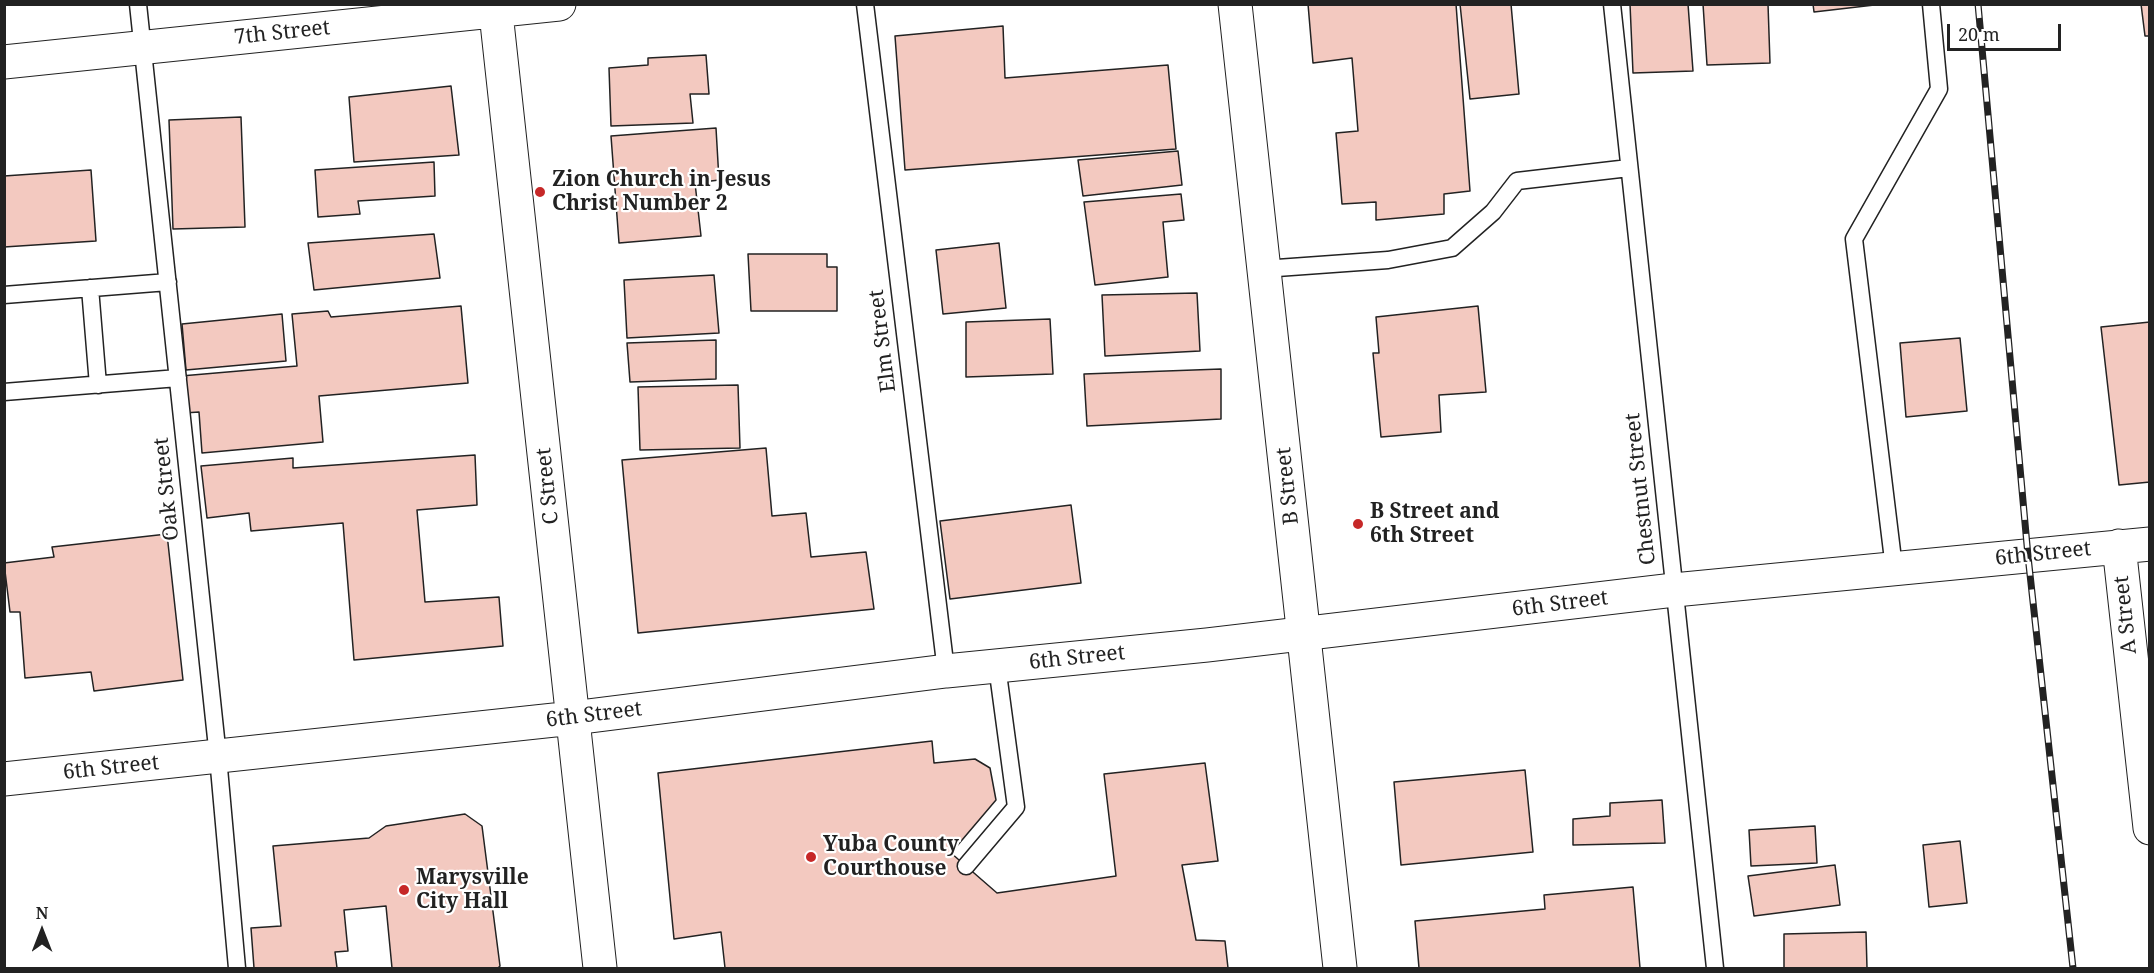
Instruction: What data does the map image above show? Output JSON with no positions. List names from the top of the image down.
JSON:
{
  "streets": {
    "street": [
      "7th Street",
      "C Street",
      "B Street",
      "6th Street",
      "A Street"
    ],
    "lane": ["Elm Street", "Oak Street", "Chestnut Street"]
  },
  "crossings": [
    ["7th Street", "C Street"],
    ["7th Street", "Oak Street"],
    ["Elm Street", "6th Street"],
    ["C Street", "6th Street"],
    ["B Street", "6th Street"],
    ["Oak Street", "6th Street"],
    ["Chestnut Street", "6th Street"],
    ["6th Street", "A Street"]
  ],
  "places": [
    "Zion Church in Jesus Christ Number 2",
    "B Street and 6th Street",
    "Yuba County Courthouse",
    "Marysville City Hall"
  ],
  "scale_bar": "20 m",
  "north": "top"
}
